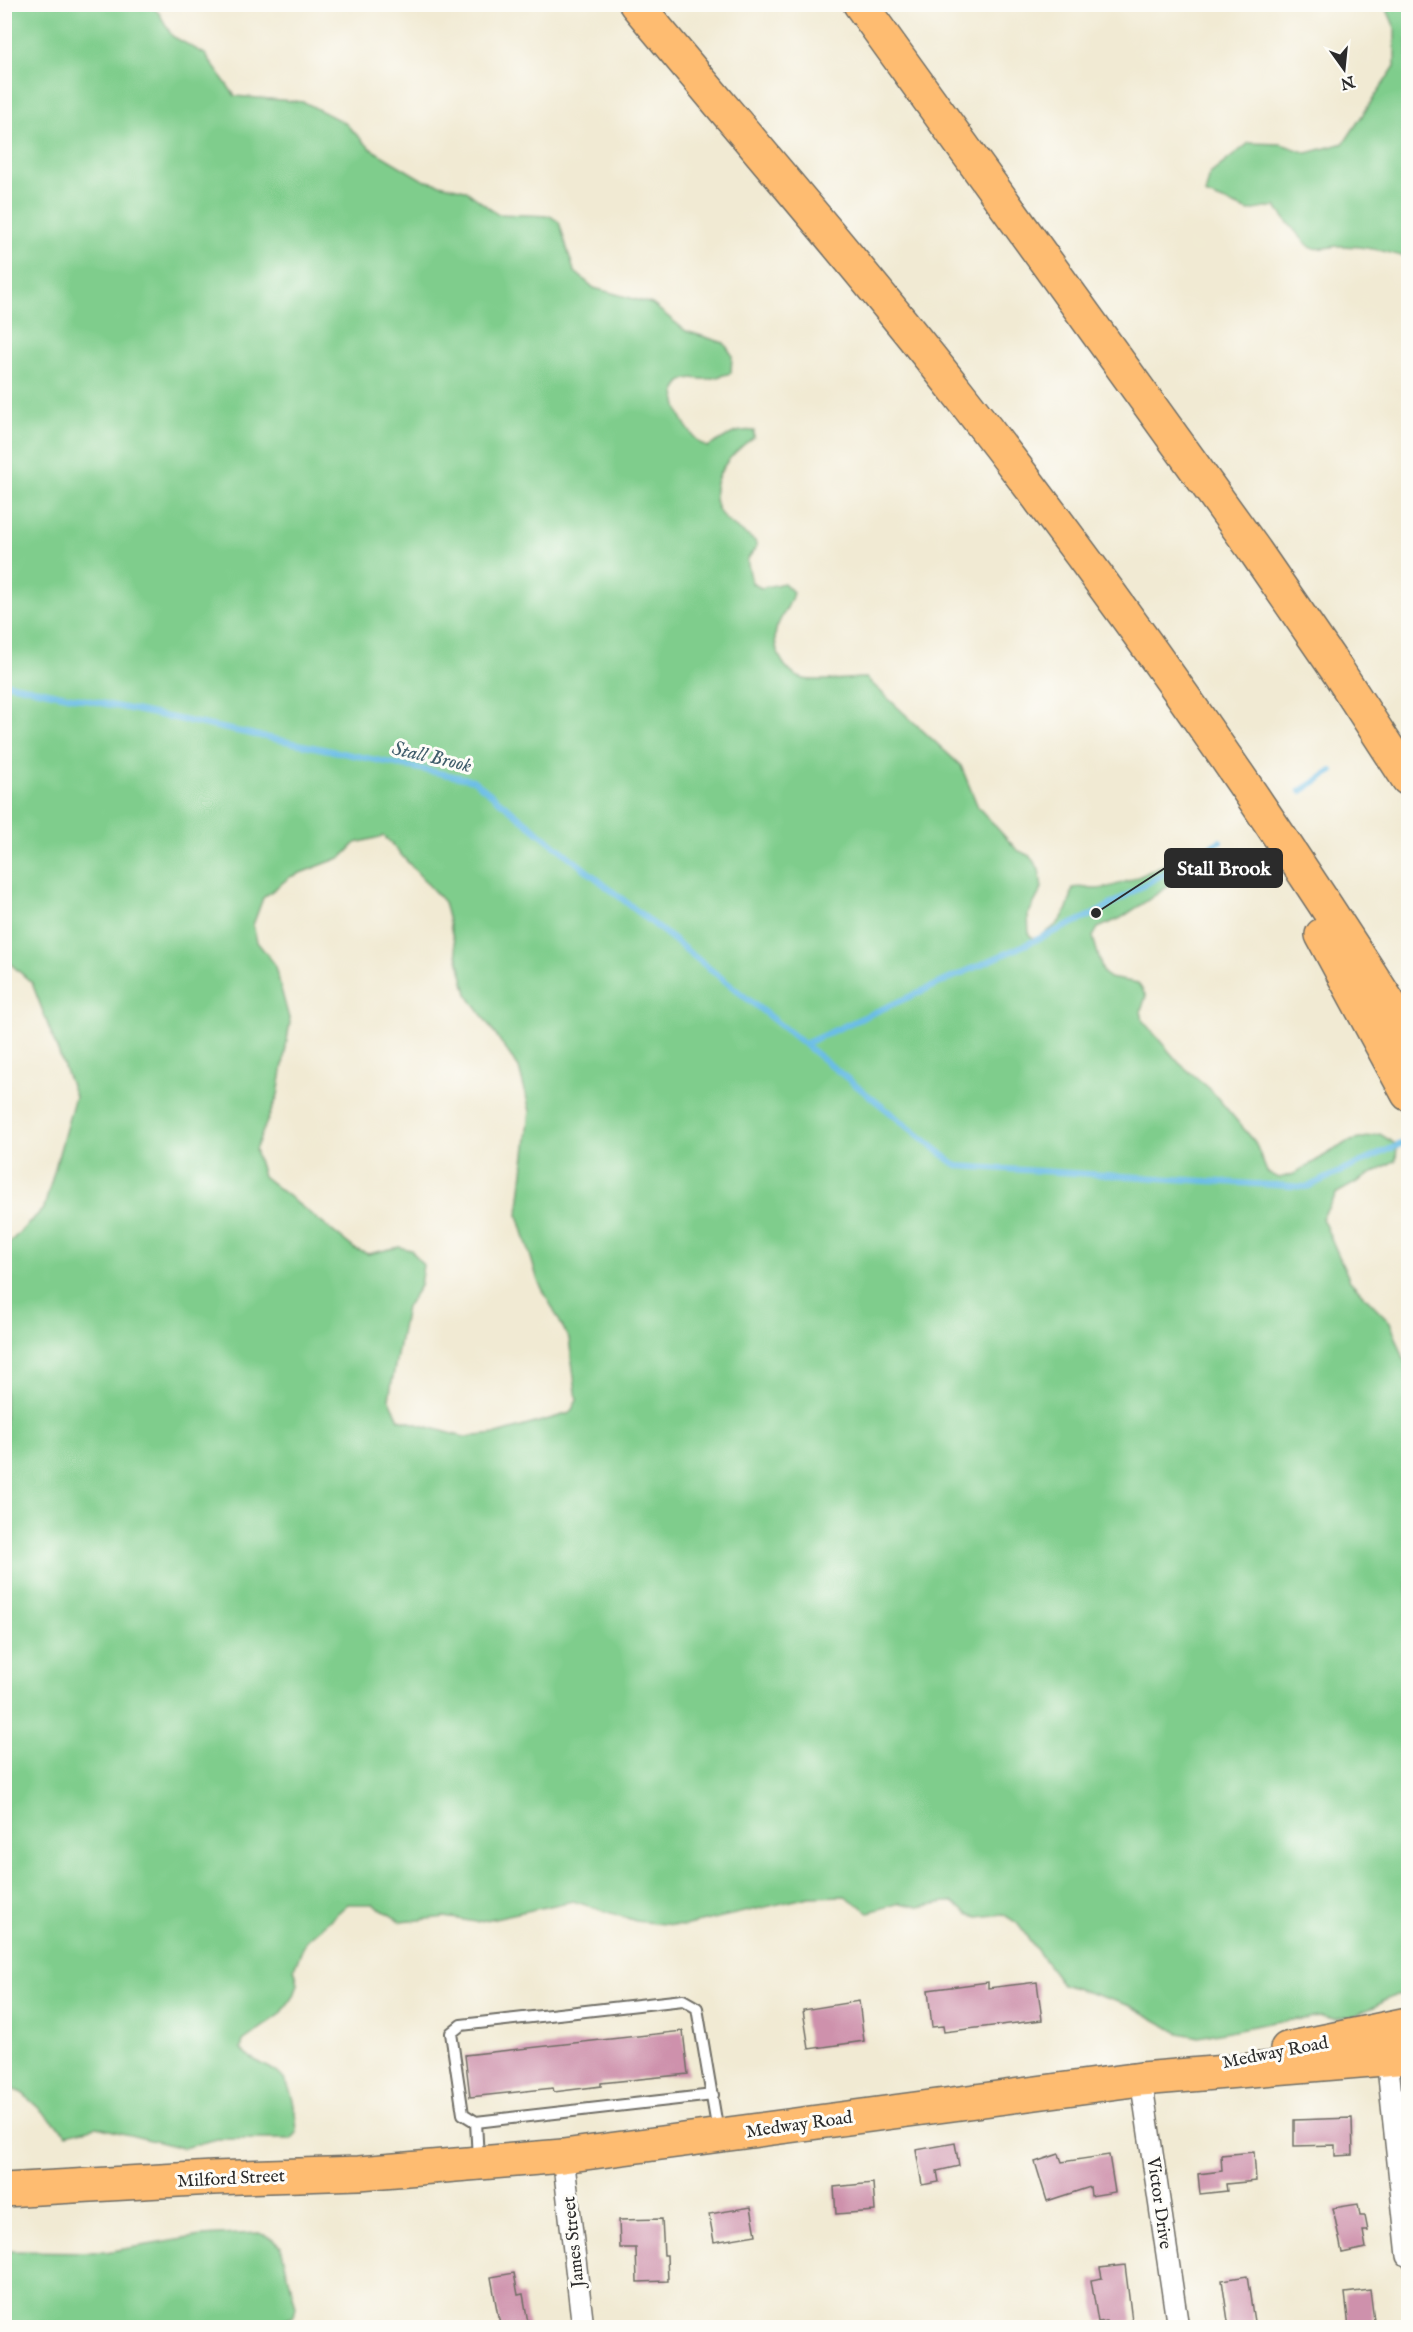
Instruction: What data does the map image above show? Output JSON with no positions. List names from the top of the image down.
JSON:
{
  "streets": {
    "main road": ["Medway Road", "Milford Street"],
    "street": ["Victor Drive", "James Street"]
  },
  "crossings": [
    ["Medway Road", "Milford Street"],
    ["Medway Road", "Victor Drive"],
    ["Medway Road", "James Street"]
  ],
  "water": ["Stall Brook"],
  "places": ["Stall Brook"],
  "north": "bottom"
}
